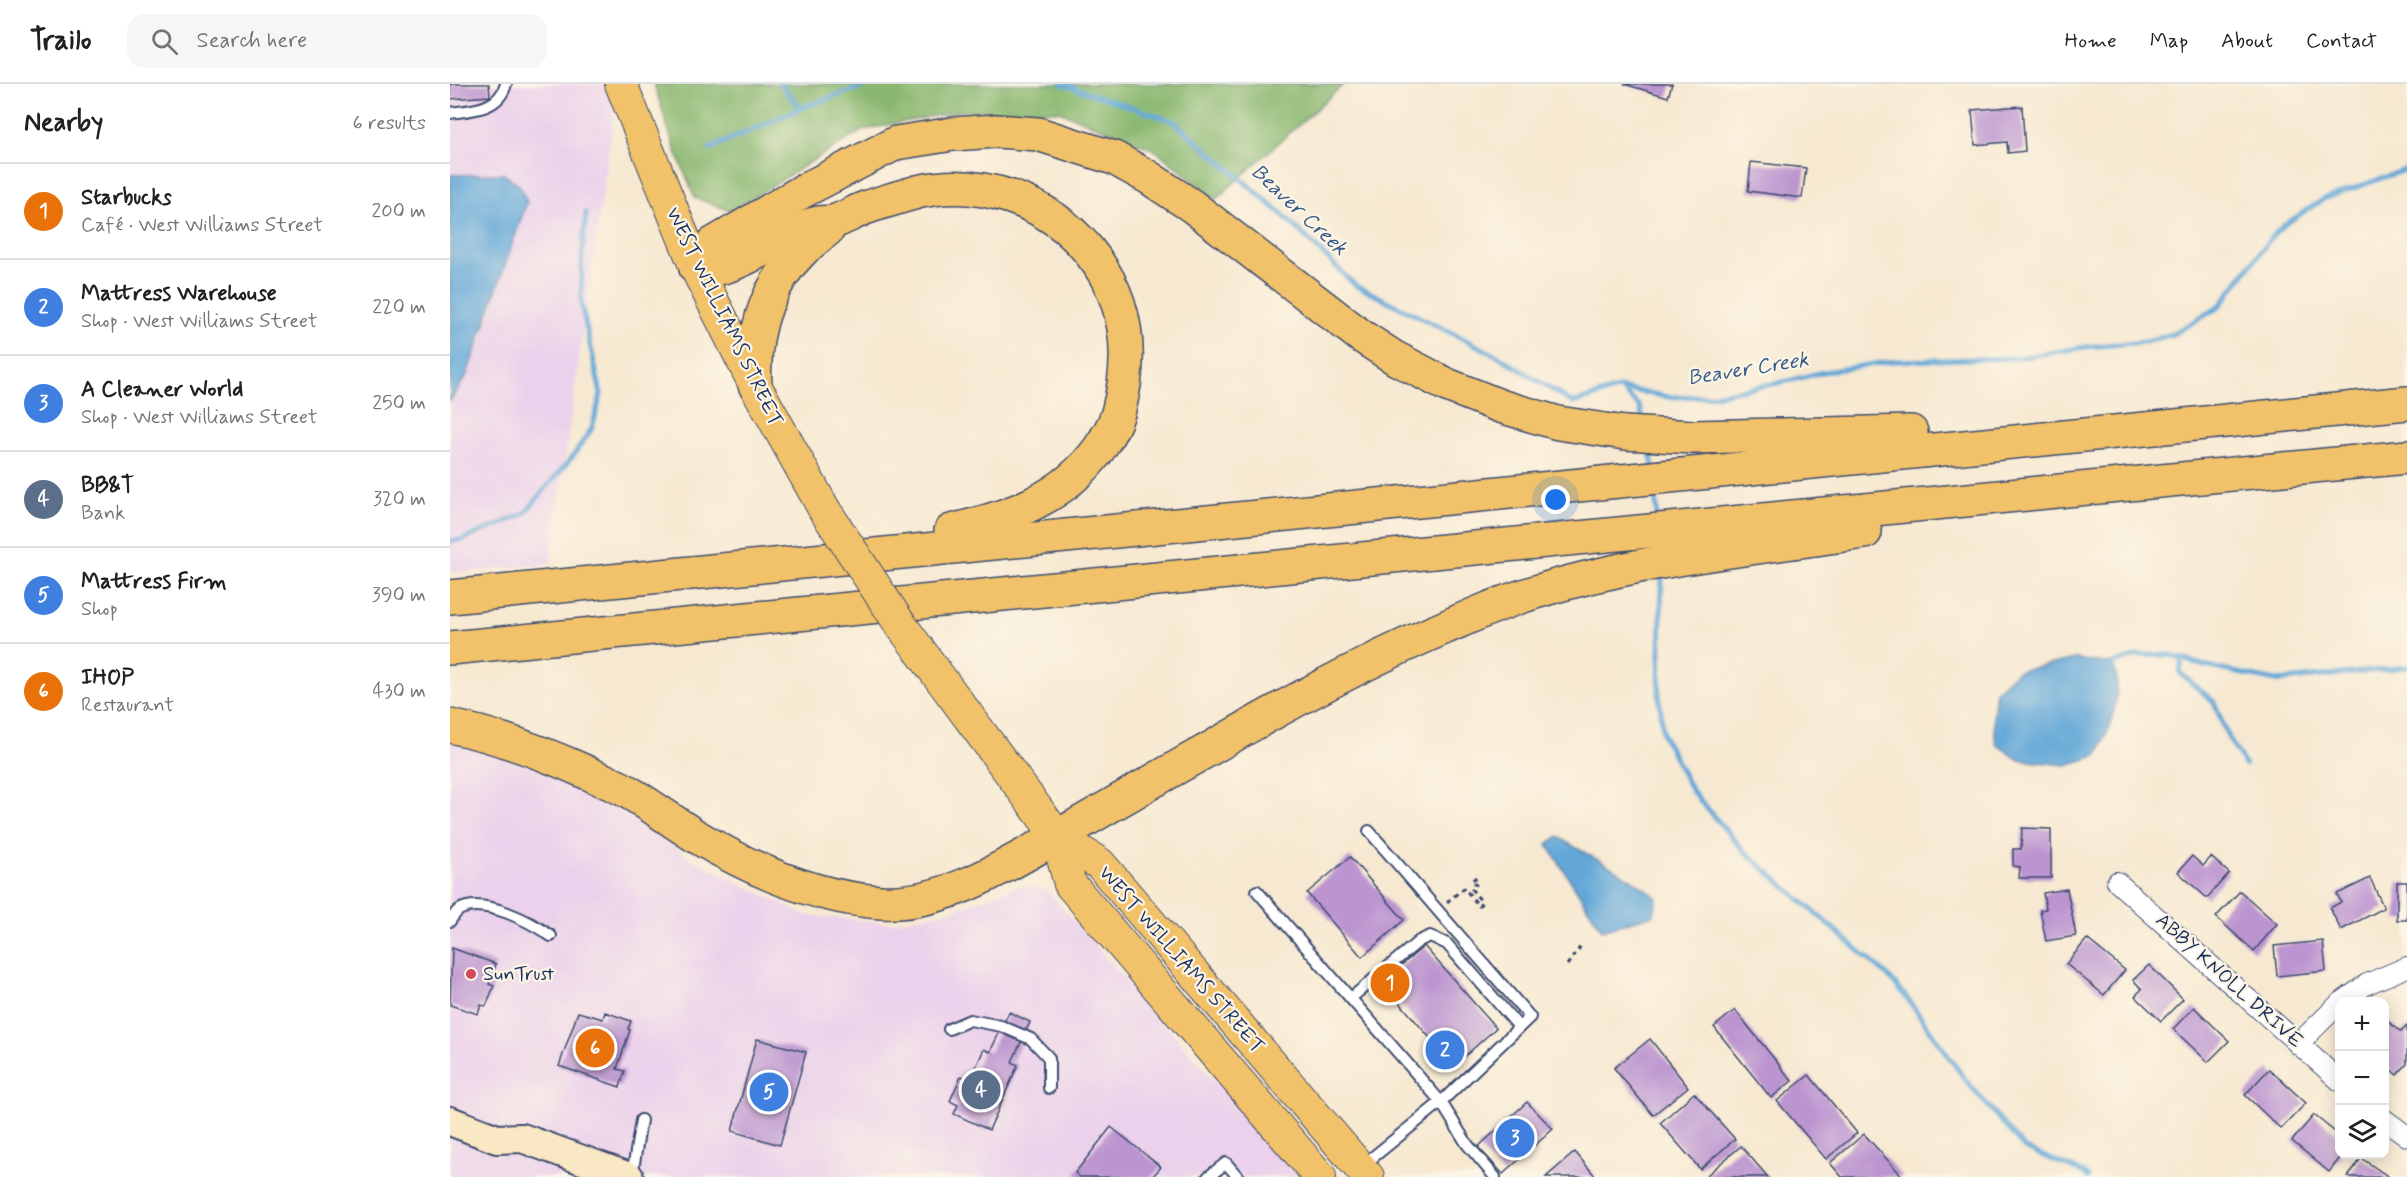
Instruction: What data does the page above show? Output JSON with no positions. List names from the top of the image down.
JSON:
{
  "streets": {
    "main road": ["WEST WILLIAMS STREET"],
    "street": ["ABBY KNOLL DRIVE"]
  },
  "water": ["Beaver Creek"],
  "places": ["SunTrust"],
  "page": {
    "header": "Trailo",
    "search": "Search here",
    "nav": [
      "Home",
      "Map",
      "About",
      "Contact"
    ],
    "heading": ["Nearby", "6 results"],
    "list": [
      {
        "mark": "1",
        "name": "Starbucks",
        "note": "Café · West Williams Street",
        "value": "200 m"
      },
      {
        "mark": "2",
        "name": "Mattress Warehouse",
        "note": "Shop · West Williams Street",
        "value": "220 m"
      },
      {
        "mark": "3",
        "name": "A Cleaner World",
        "note": "Shop · West Williams Street",
        "value": "250 m"
      },
      {
        "mark": "4",
        "name": "BB&T",
        "note": "Bank",
        "value": "320 m"
      },
      {
        "mark": "5",
        "name": "Mattress Firm",
        "note": "Shop",
        "value": "390 m"
      },
      {
        "mark": "6",
        "name": "IHOP",
        "note": "Restaurant",
        "value": "430 m"
      }
    ],
    "pins": [
      "1",
      "6",
      "2",
      "4",
      "5",
      "3"
    ],
    "map_buttons": ["+", "−"]
  }
}
